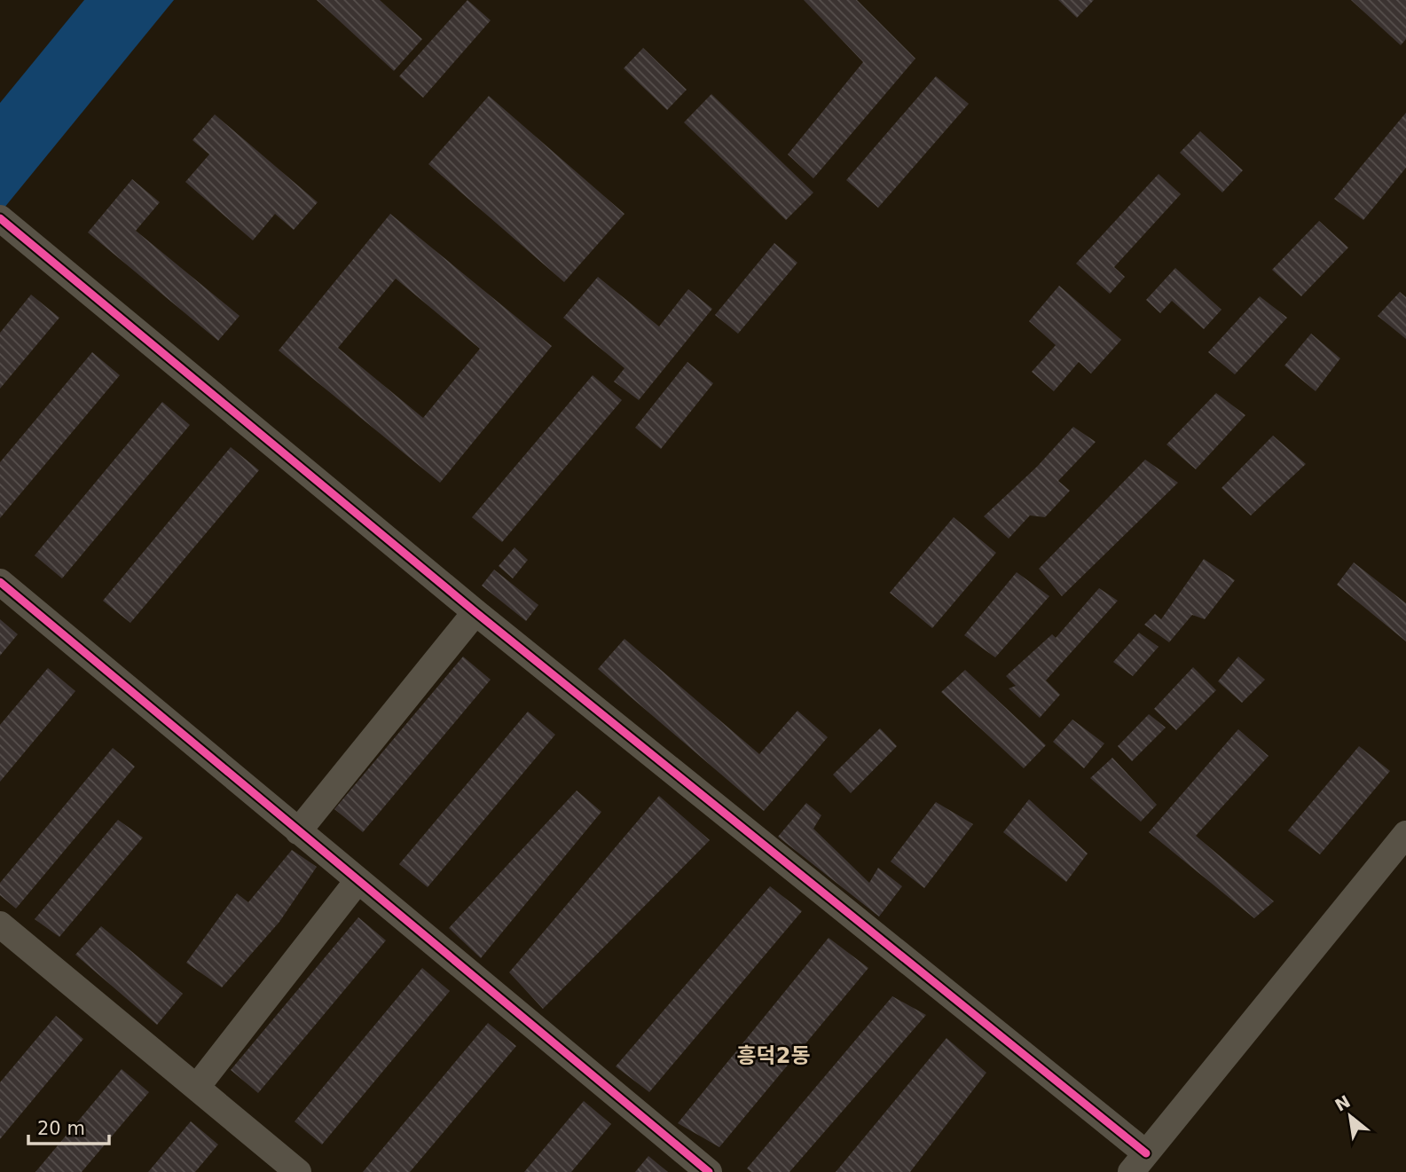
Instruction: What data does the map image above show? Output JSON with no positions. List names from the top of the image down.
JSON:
{
  "districts": ["흥덕2동"],
  "scale_bar": "20 m",
  "north": "top left"
}
